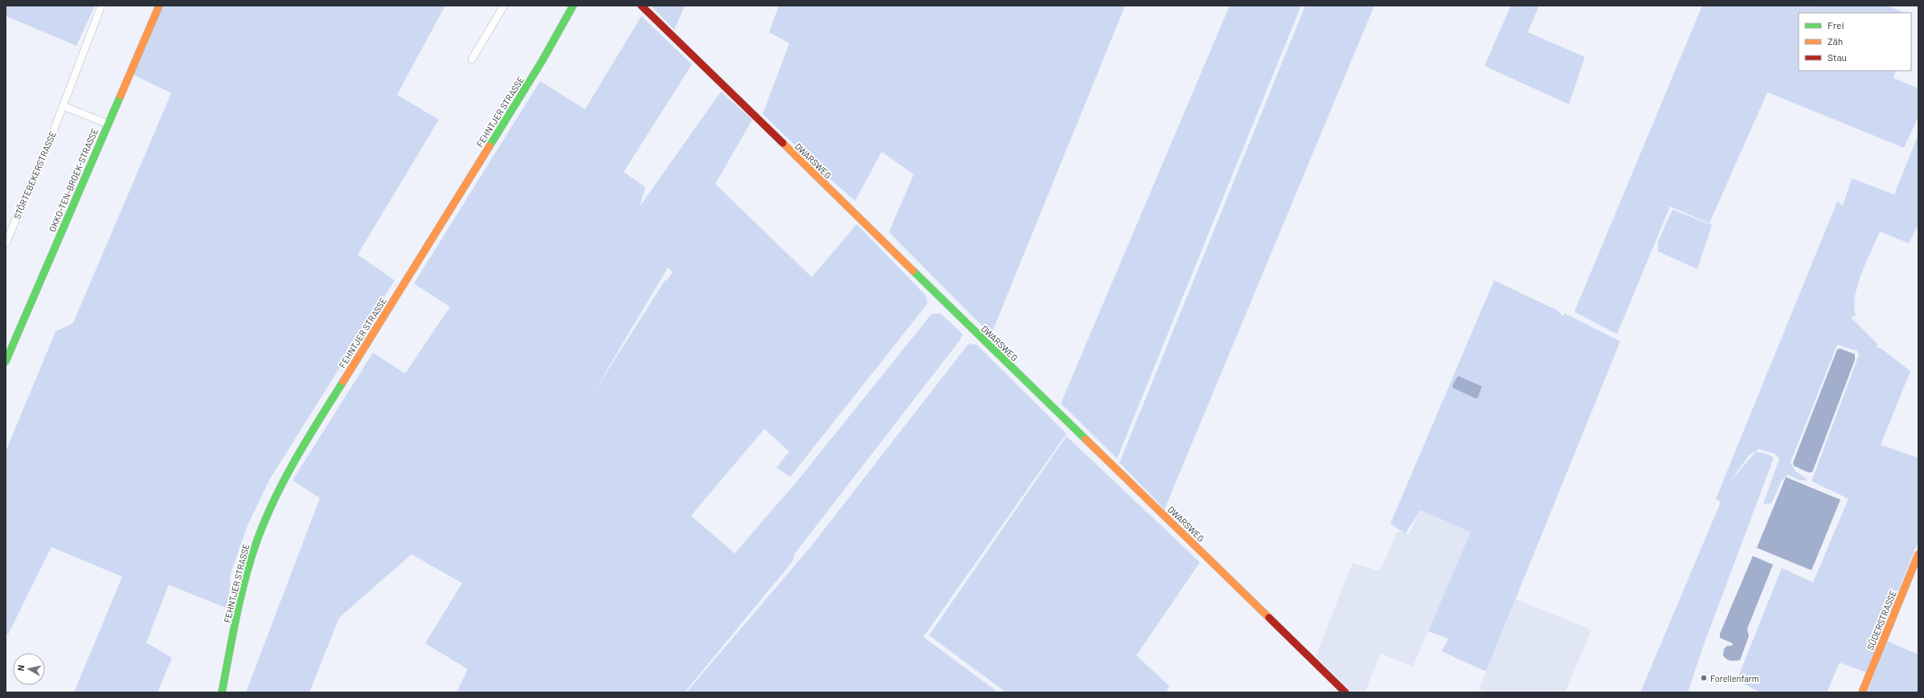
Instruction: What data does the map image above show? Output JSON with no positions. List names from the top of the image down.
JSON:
{
  "streets": {
    "street": [
      "FEHNTJER STRASSE",
      "DWARSWEG",
      "STÖRTEBEKERSTRASSE",
      "OKKO-TEN-BROEK-STRASSE",
      "SÜDERSTRASSE"
    ]
  },
  "places": ["Forellenfarm"],
  "legend": ["Frei", "Zäh", "Stau"],
  "north": "left"
}
